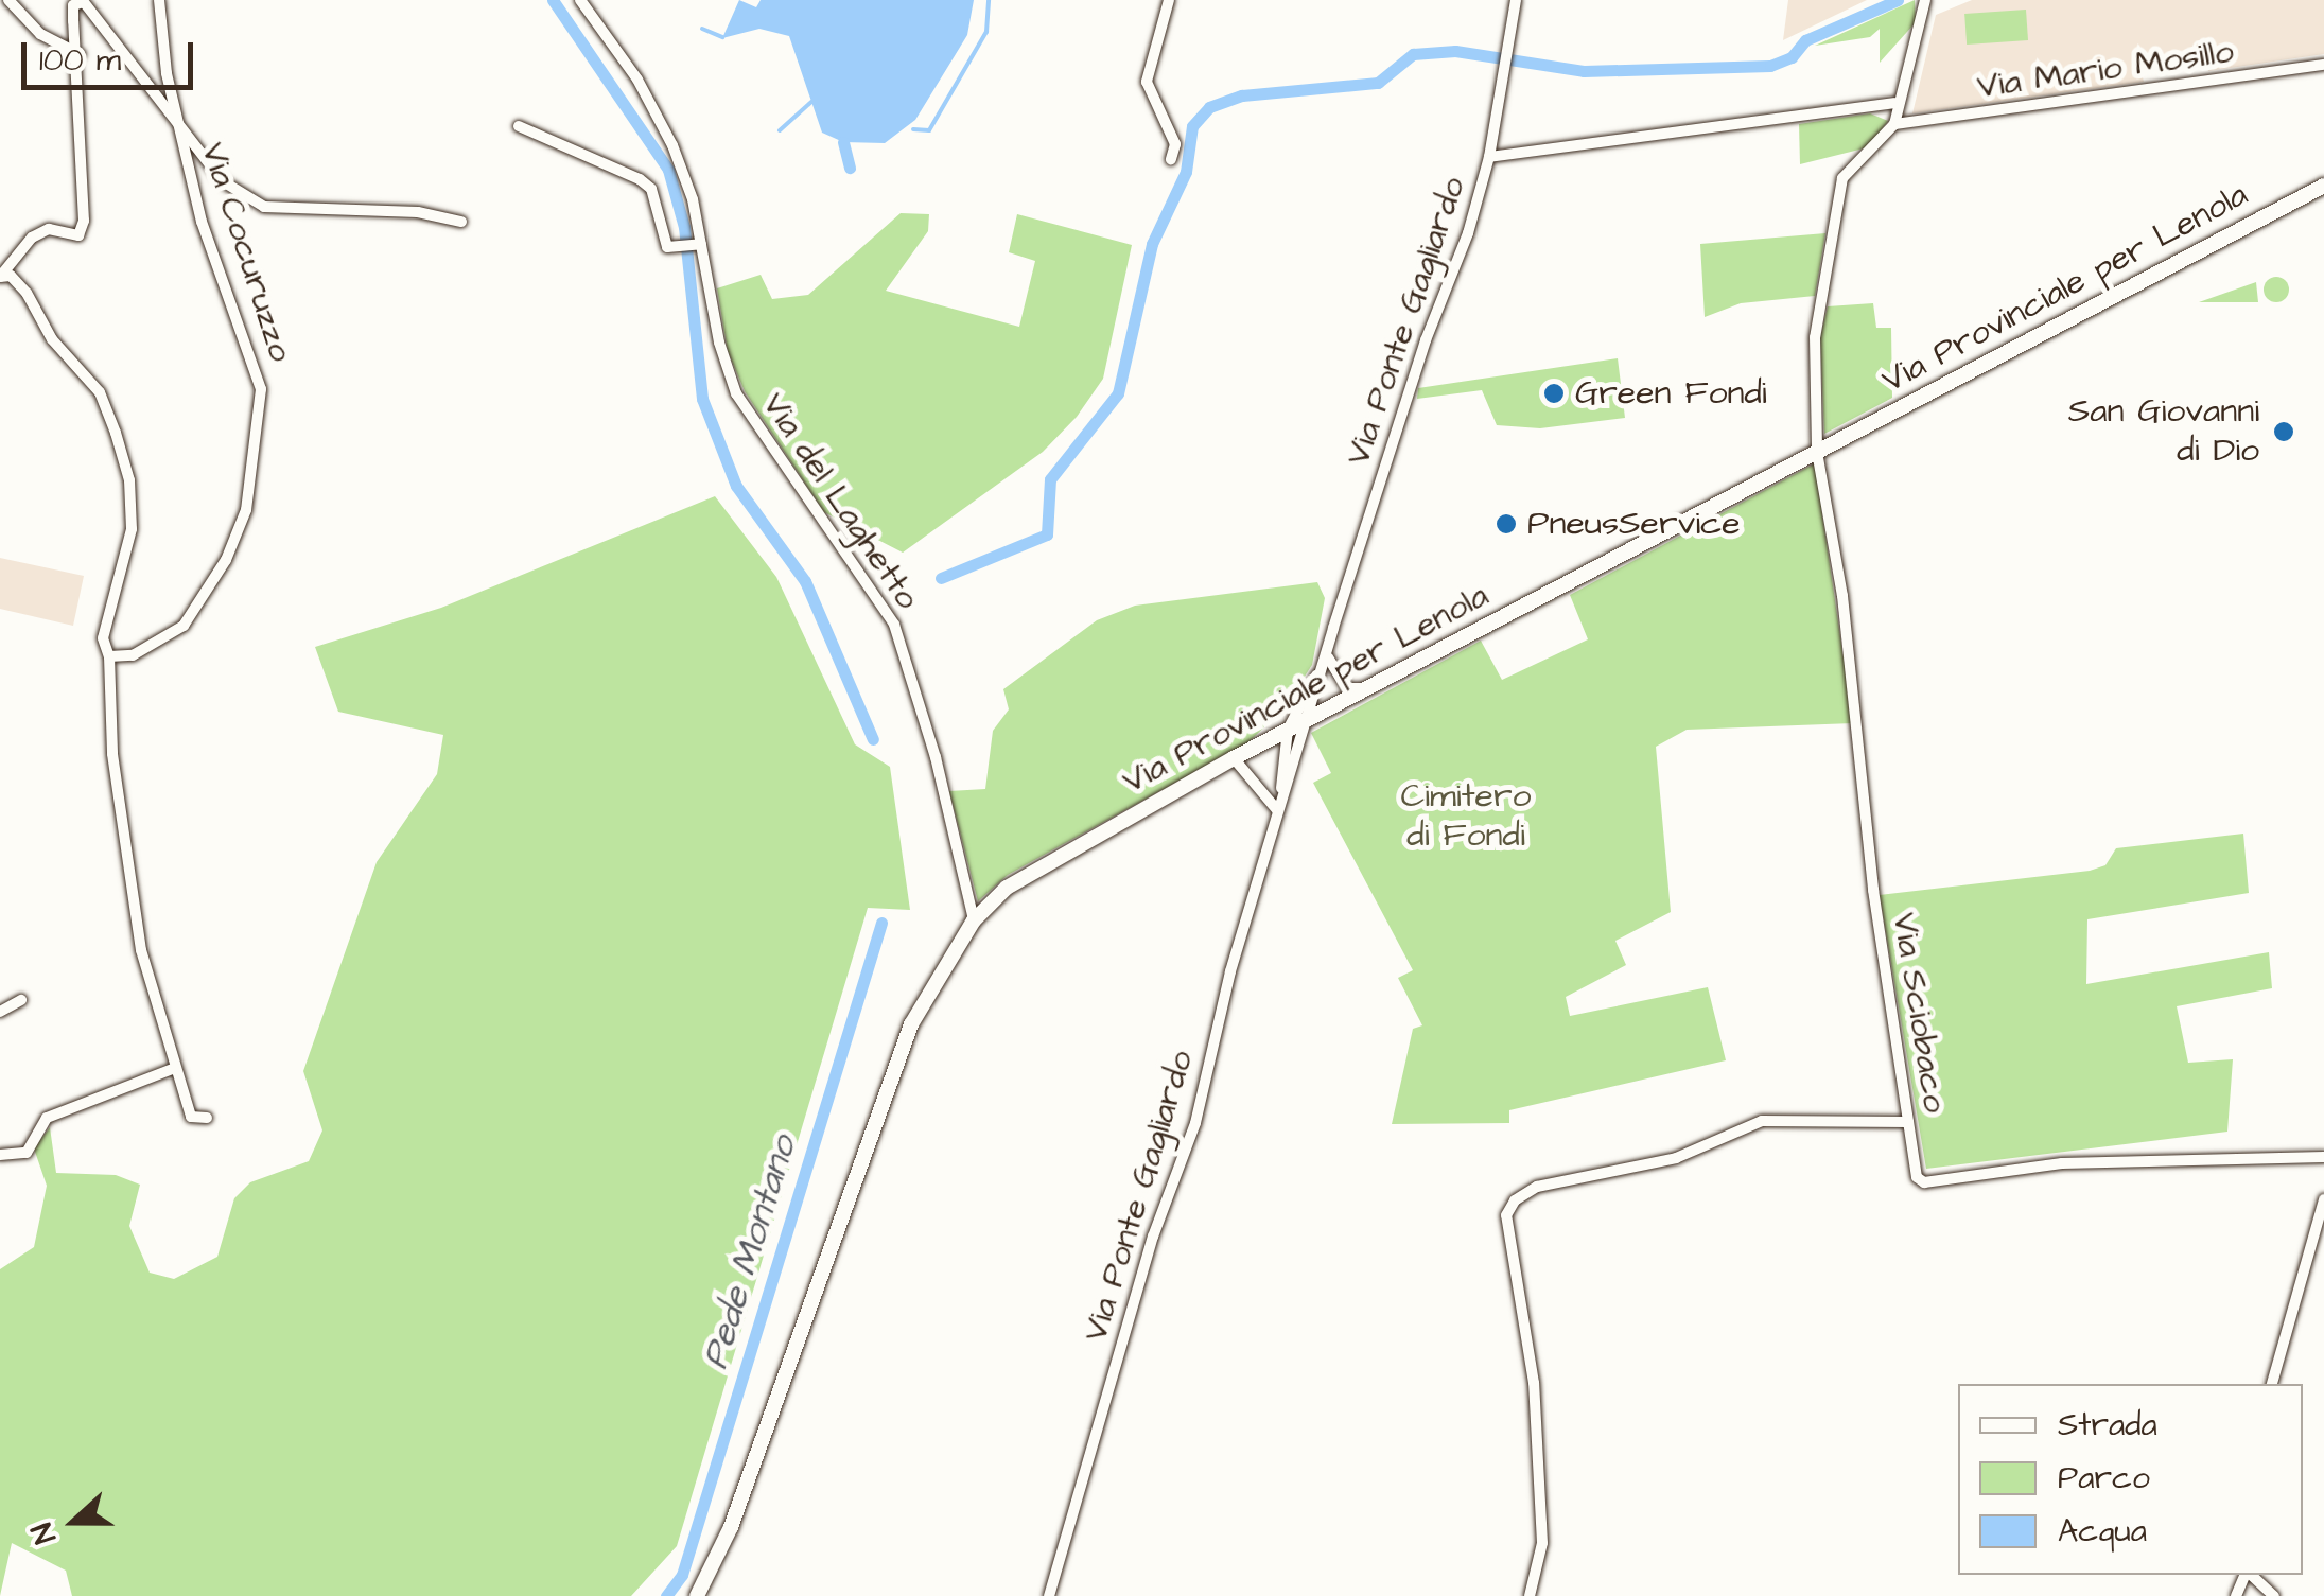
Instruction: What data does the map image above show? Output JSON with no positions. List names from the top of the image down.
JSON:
{
  "streets": {
    "main road": ["Via Provinciale per Lenola"],
    "street": [
      "Via Mario Mosillo",
      "Via Cocuruzzo",
      "Via Ponte Gagliardo",
      "Via del Laghetto",
      "Via Sciobaco"
    ]
  },
  "crossings": [
    ["Via Mario Mosillo", "Via Sciobaco"],
    ["Via Provinciale per Lenola", "Via Ponte Gagliardo"],
    ["Via Provinciale per Lenola", "Via del Laghetto"],
    ["Via Provinciale per Lenola", "Via Sciobaco"]
  ],
  "water": ["Pede Montano"],
  "parks": ["Cimitero di Fondi"],
  "places": ["Green Fondi", "San Giovanni di Dio", "PneusService"],
  "legend": ["Strada", "Parco", "Acqua"],
  "scale_bar": "100 m",
  "north": "left"
}
